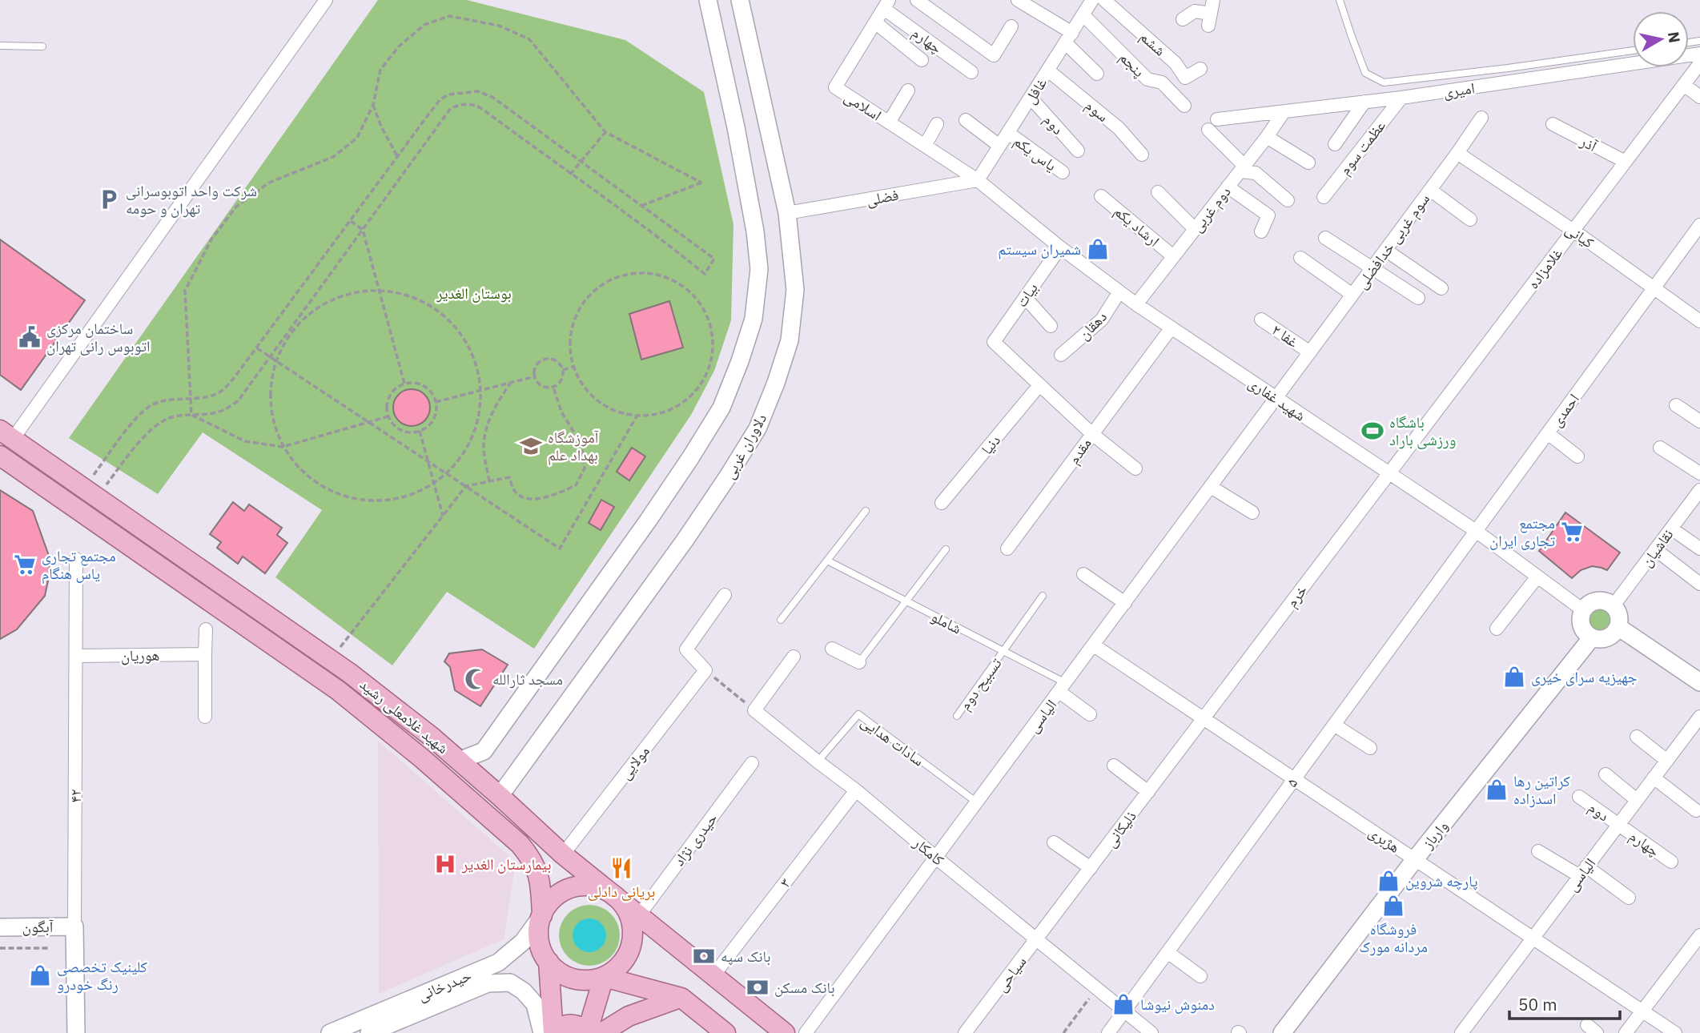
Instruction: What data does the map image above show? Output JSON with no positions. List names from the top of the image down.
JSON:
{
  "streets": {
    "main road": [
      "دلاوران غربی",
      "شهید غلامعلی رشید",
      "۴۲",
      "وارباز",
      "آبگون",
      "حیدرخانی"
    ],
    "street": [
      "چهارم",
      "ششم",
      "پنجم",
      "امیری",
      "غافل",
      "اسلامی",
      "سوم",
      "دوم",
      "آذر",
      "عظمت سوم",
      "یاس یکم",
      "فضلی",
      "دوم غربی",
      "ارشاد یکم",
      "کیانی",
      "سوم غربی خدافضلی",
      "غلامزاده",
      "بیات",
      "دهقان",
      "غفا ۲",
      "شهید غفاری",
      "احمدی",
      "دنیا",
      "مقدم",
      "نقاشیان",
      "خرم",
      "هوریان",
      "الیاسی",
      "مولایی",
      "۵",
      "ذلیکانی",
      "حیدری نژاد",
      "هژبری",
      "کامکار",
      "۳",
      "سیاحی"
    ],
    "lane": ["شاملو", "تسبیح دوم", "سادات هدایی"]
  },
  "crossings": [
    ["چهارم", "اسلامی"],
    ["چهارم", "دوم"],
    ["چهارم", "الیاسی"],
    ["پنجم", "غافل"],
    ["امیری", "عظمت سوم"],
    ["امیری", "دوم غربی"],
    ["غافل", "اسلامی"],
    ["غافل", "سوم"],
    ["غافل", "دوم"],
    ["غافل", "یاس یکم"],
    ["غافل", "فضلی"],
    ["غافل", "شهید غفاری"],
    ["اسلامی", "فضلی"],
    ["اسلامی", "شهید غفاری"],
    ["دوم", "الیاسی"],
    ["آذر", "غلامزاده"],
    ["فضلی", "شهید غفاری"],
    ["فضلی", "دلاوران غربی"],
    ["دوم غربی", "ارشاد یکم"],
    ["دوم غربی", "شهید غفاری"],
    ["کیانی", "سوم غربی خدافضلی"],
    ["کیانی", "غلامزاده"],
    ["کیانی", "احمدی"],
    ["سوم غربی خدافضلی", "غفا ۲"],
    ["سوم غربی خدافضلی", "شهید غفاری"],
    ["سوم غربی خدافضلی", "الیاسی"],
    ["غلامزاده", "شهید غفاری"],
    ["غلامزاده", "خرم"],
    ["بیات", "شهید غفاری"],
    ["بیات", "مقدم"],
    ["دهقان", "شهید غفاری"],
    ["شهید غفاری", "احمدی"],
    ["شهید غفاری", "نقاشیان"],
    ["شهید غفاری", "خرم"],
    ["شهید غفاری", "الیاسی"],
    ["شهید غفاری", "۵"],
    ["شهید غفاری", "وارباز"],
    ["احمدی", "۵"],
    ["دنیا", "مقدم"],
    ["دلاوران غربی", "شهید غلامعلی رشید"],
    ["نقاشیان", "وارباز"],
    ["خرم", "ذلیکانی"],
    ["خرم", "هژبری"],
    ["شاملو", "تسبیح دوم"],
    ["شاملو", "الیاسی"],
    ["هوریان", "۴۲"],
    ["شهید غلامعلی رشید", "مولایی"],
    ["شهید غلامعلی رشید", "حیدری نژاد"],
    ["شهید غلامعلی رشید", "۳"],
    ["شهید غلامعلی رشید", "حیدرخانی"],
    ["الیاسی", "سادات هدایی"],
    ["الیاسی", "هژبری"],
    ["الیاسی", "کامکار"],
    ["سادات هدایی", "کامکار"],
    ["۵", "هژبری"],
    ["۵", "کامکار"],
    ["۴۲", "آبگون"],
    ["ذلیکانی", "هژبری"],
    ["ذلیکانی", "کامکار"],
    ["ذلیکانی", "سیاحی"],
    ["وارباز", "هژبری"],
    ["کامکار", "۳"],
    ["کامکار", "سیاحی"]
  ],
  "parks": ["بوستان الغدیر"],
  "places": {
    "parking": ["شرکت واحد اتوبوسرانی تهران و حومه"],
    "shop": [
      "شمیران سیستم",
      "جهیزیه سرای خیری",
      "کراتین رها اسدزاده",
      "پارچه شروین",
      "فروشگاه مردانه مورک",
      "کلینیک تخصصی رنگ خودرو",
      "دمنوش نیوشا"
    ],
    "public building": ["ساختمان مرکزی اتوبوس رانی تهران"],
    "sports": ["باشگاه ورزشی باراد"],
    "school or university": ["آموزشگاه بهداد علم"],
    "supermarket": ["مجتمع تجاری ایران", "مجتمع تجاری یاس هنگام"],
    "mosque": ["مسجد ثارالله"],
    "hospital": ["بیمارستان الغدیر"],
    "restaurant": ["بریانی دادلی"],
    "bank": ["بانک سپه", "بانک مسکن"]
  },
  "scale_bar": "50 m",
  "north": "right"
}
